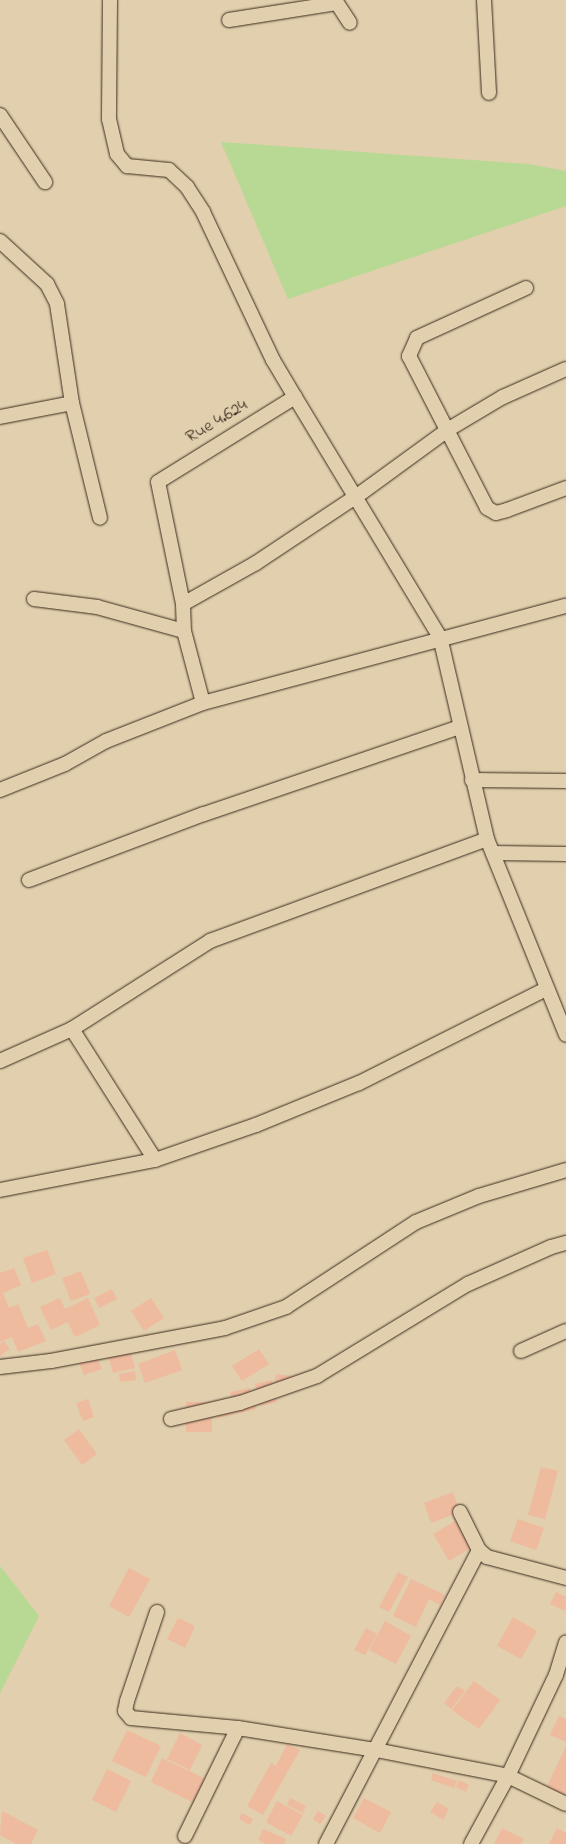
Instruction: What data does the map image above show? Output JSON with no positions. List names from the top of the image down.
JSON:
{
  "streets": {
    "street": ["Rue 4.624"]
  }
}
